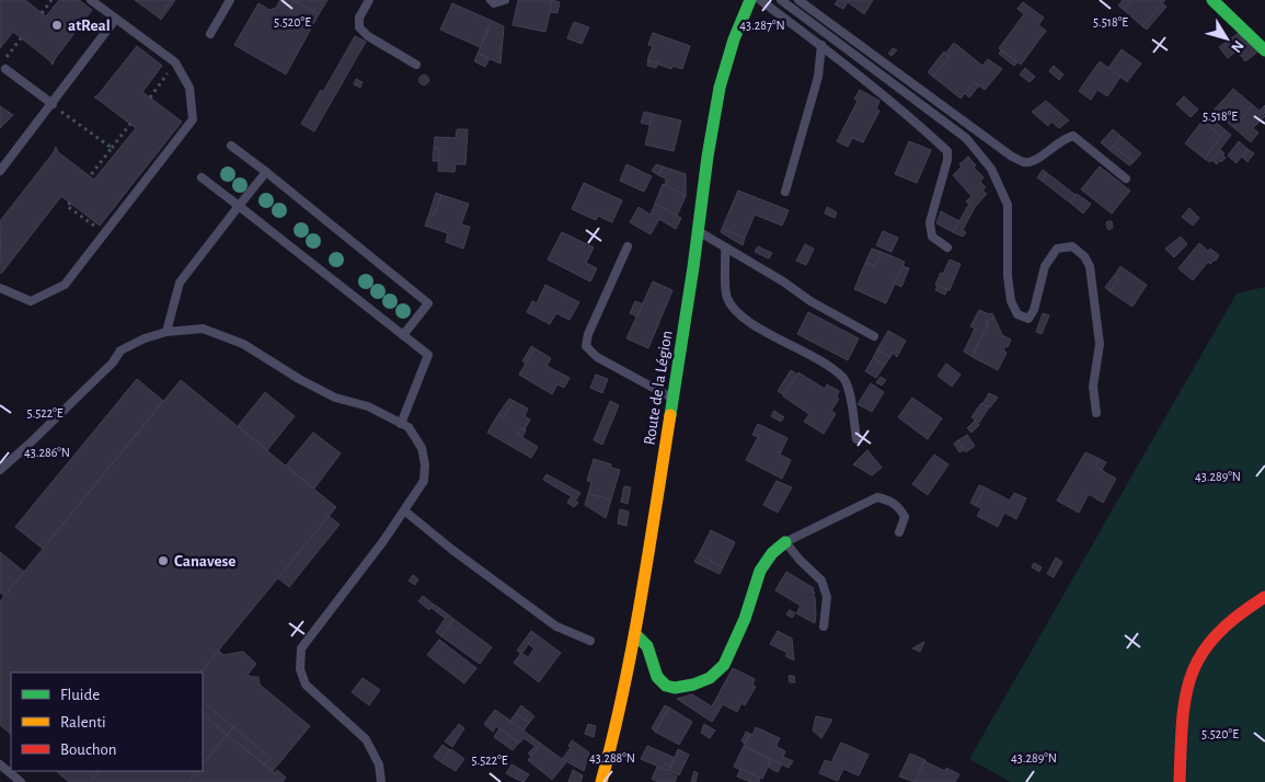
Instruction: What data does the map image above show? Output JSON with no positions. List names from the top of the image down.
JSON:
{
  "streets": {
    "main road": ["Route de la Légion"]
  },
  "places": ["atReal", "Canavese"],
  "legend": ["Fluide", "Ralenti", "Bouchon"],
  "north": "bottom right",
  "coordinates": [
    "5.520°E",
    "5.518°E",
    "43.287°N",
    "5.522°E",
    "43.286°N",
    "43.289°N",
    "43.288°N"
  ]
}
